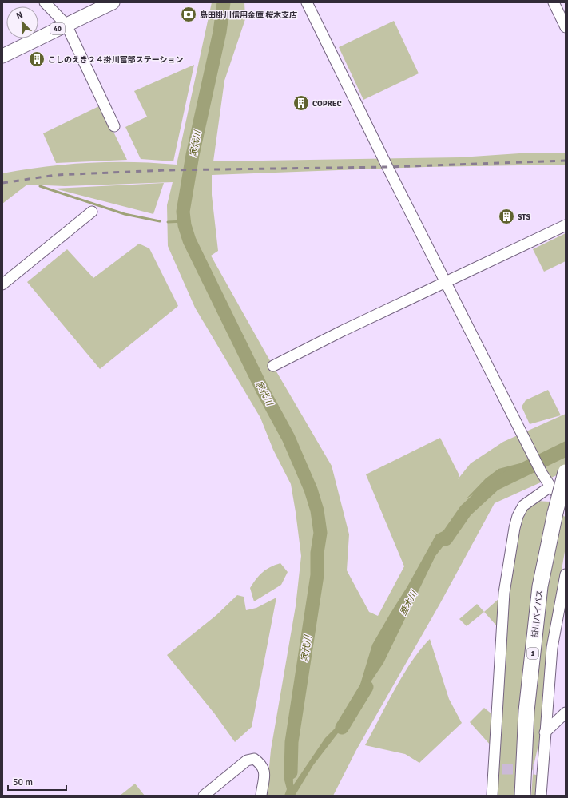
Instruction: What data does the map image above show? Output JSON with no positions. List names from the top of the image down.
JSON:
{
  "streets": {
    "highway": ["掛川バイパス", "1"],
    "main road": ["40"]
  },
  "water": ["家代川", "垂木川"],
  "places": {
    "bank": ["島田掛川信用金庫 桜木支店"],
    "building": ["こしのえき２４掛川富部ステーション", "COPREC", "STS"]
  },
  "scale_bar": "50 m",
  "north": "top left"
}
